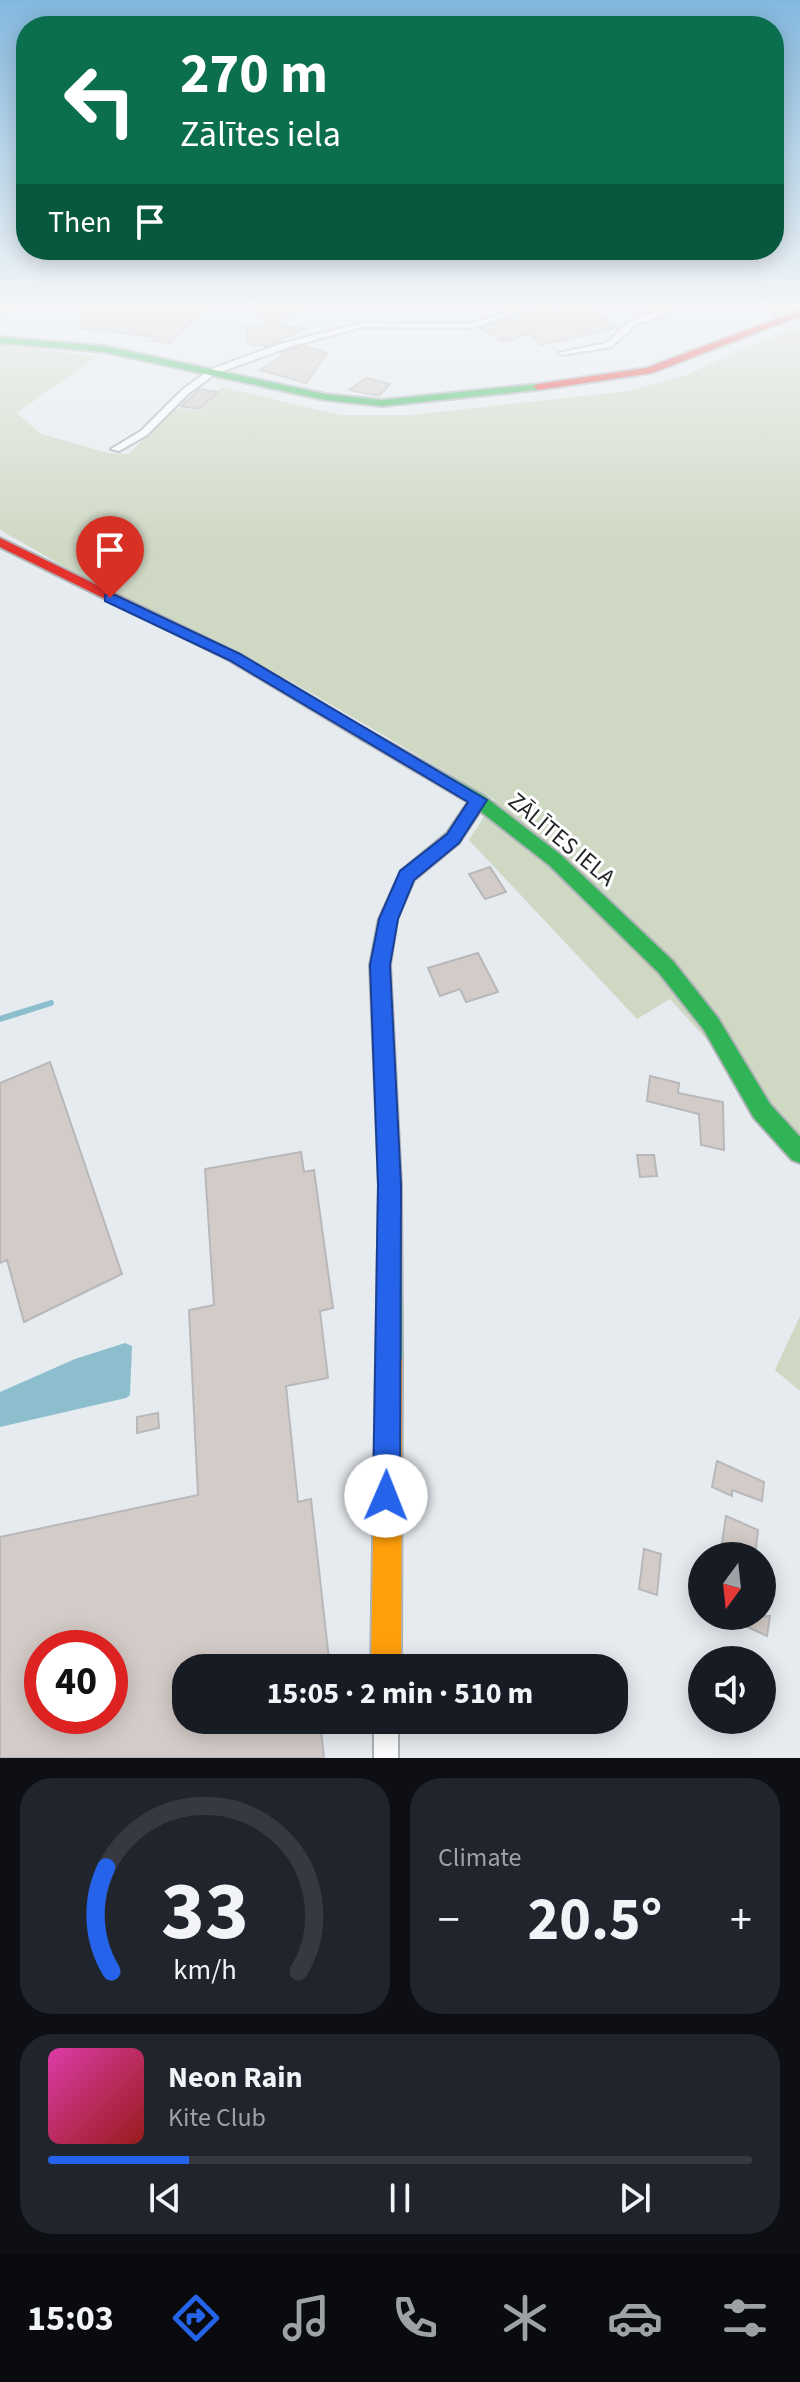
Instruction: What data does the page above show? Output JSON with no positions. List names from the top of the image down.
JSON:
{
  "streets": {
    "street": ["ZĀLĪTES IELA"]
  },
  "north": "bottom",
  "page": {
    "turn": ["270 m", "Zālītes iela"],
    "then": "Then",
    "limit": "40",
    "trip": "15:05 · 2 min · 510 m",
    "tile": "Climate",
    "heat": ["−", "20.5°", "+"],
    "song": ["Neon Rain", "Kite Club"],
    "tabs": "15:03",
    "gauge": ["33", "km/h"]
  }
}
